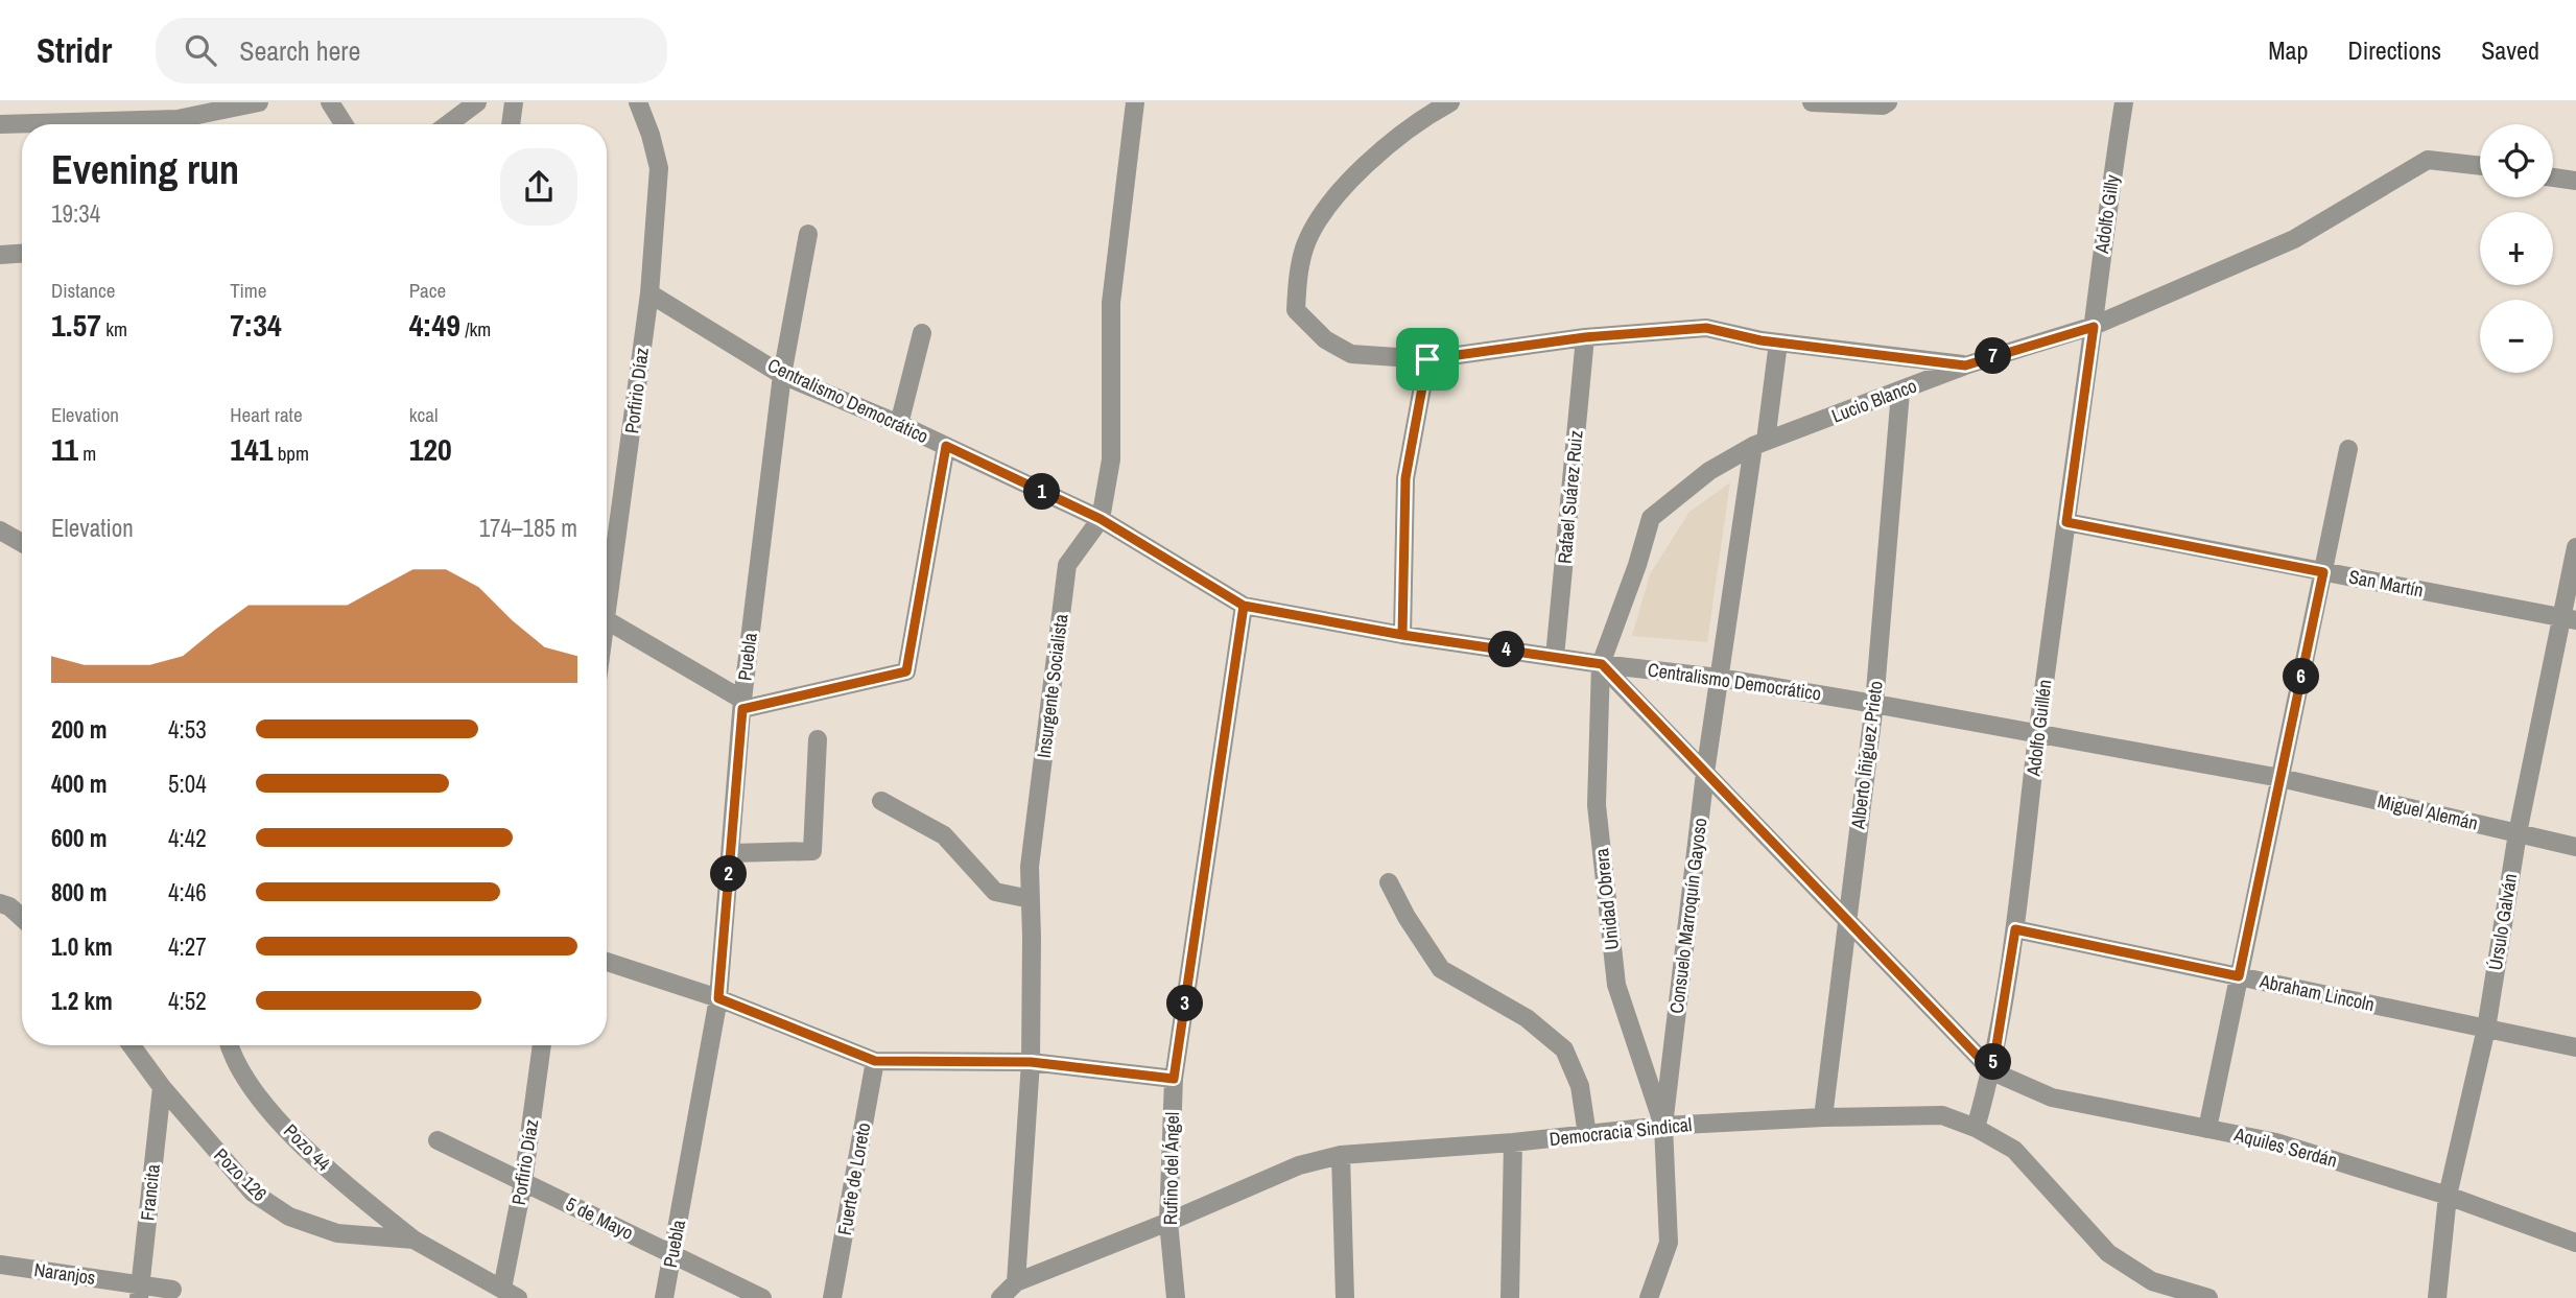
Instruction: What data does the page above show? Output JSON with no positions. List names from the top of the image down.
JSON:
{
  "streets": {
    "street": [
      "Adolfo Gilly",
      "Porfirio Díaz",
      "Centralismo Democrático",
      "Lucio Blanco",
      "Rafael Suárez Ruiz",
      "San Martín",
      "Puebla",
      "Insurgente Socialista",
      "Adolfo Guillén",
      "Alberto Íñiguez Prieto",
      "Miguel Alemán",
      "Unidad Obrera",
      "Consuelo Marroquín Gayoso",
      "Úrsulo Galván",
      "Abraham Lincoln",
      "Democracia Sindical",
      "Pozo 44",
      "Aquiles Serdán",
      "Rufino del Ángel",
      "Pozo 126",
      "Fuerte de Loreto",
      "Francita",
      "5 de Mayo",
      "Naranjos"
    ]
  },
  "crossings": [
    ["Adolfo Gilly", "Lucio Blanco"],
    ["Adolfo Gilly", "Adolfo Guillén"],
    ["Porfirio Díaz", "Centralismo Democrático"],
    ["Porfirio Díaz", "Pozo 126"],
    ["Porfirio Díaz", "5 de Mayo"],
    ["Centralismo Democrático", "Lucio Blanco"],
    ["Centralismo Democrático", "Rafael Suárez Ruiz"],
    ["Centralismo Democrático", "Puebla"],
    ["Centralismo Democrático", "Insurgente Socialista"],
    ["Centralismo Democrático", "Adolfo Guillén"],
    ["Centralismo Democrático", "Alberto Íñiguez Prieto"],
    ["Centralismo Democrático", "Miguel Alemán"],
    ["Centralismo Democrático", "Unidad Obrera"],
    ["Centralismo Democrático", "Consuelo Marroquín Gayoso"],
    ["Centralismo Democrático", "Rufino del Ángel"],
    ["Lucio Blanco", "Adolfo Guillén"],
    ["Lucio Blanco", "Alberto Íñiguez Prieto"],
    ["Lucio Blanco", "Unidad Obrera"],
    ["Lucio Blanco", "Consuelo Marroquín Gayoso"],
    ["San Martín", "Adolfo Guillén"],
    ["San Martín", "Úrsulo Galván"],
    ["Puebla", "5 de Mayo"],
    ["Insurgente Socialista", "Democracia Sindical"],
    ["Adolfo Guillén", "Abraham Lincoln"],
    ["Adolfo Guillén", "Democracia Sindical"],
    ["Adolfo Guillén", "Aquiles Serdán"],
    ["Alberto Íñiguez Prieto", "Democracia Sindical"],
    ["Miguel Alemán", "Úrsulo Galván"],
    ["Unidad Obrera", "Consuelo Marroquín Gayoso"],
    ["Unidad Obrera", "Democracia Sindical"],
    ["Consuelo Marroquín Gayoso", "Democracia Sindical"],
    ["Úrsulo Galván", "Abraham Lincoln"],
    ["Úrsulo Galván", "Aquiles Serdán"],
    ["Democracia Sindical", "Rufino del Ángel"],
    ["Pozo 44", "Pozo 126"],
    ["Pozo 126", "Francita"],
    ["Francita", "Naranjos"]
  ],
  "page": {
    "header": "Stridr",
    "search": "Search here",
    "nav": ["Map", "Directions", "Saved"],
    "map_buttons": ["+", "−"],
    "heading": ["Evening run", "19:34"],
    "stats": [
      ["Distance", "1.57 km"],
      ["Time", "7:34"],
      ["Pace", "4:49 /km"],
      ["Elevation", "11 m"],
      ["Heart rate", "141 bpm"],
      ["kcal", "120"]
    ],
    "pins": [
      "7",
      "1",
      "4",
      "6",
      "2",
      "3",
      "5"
    ],
    "chart": ["Elevation", "174–185 m"],
    "list": [
      {
        "name": "200 m",
        "note": "4:53"
      },
      {
        "name": "400 m",
        "note": "5:04"
      },
      {
        "name": "600 m",
        "note": "4:42"
      },
      {
        "name": "800 m",
        "note": "4:46"
      },
      {
        "name": "1.0 km",
        "note": "4:27"
      },
      {
        "name": "1.2 km",
        "note": "4:52"
      }
    ]
  }
}
